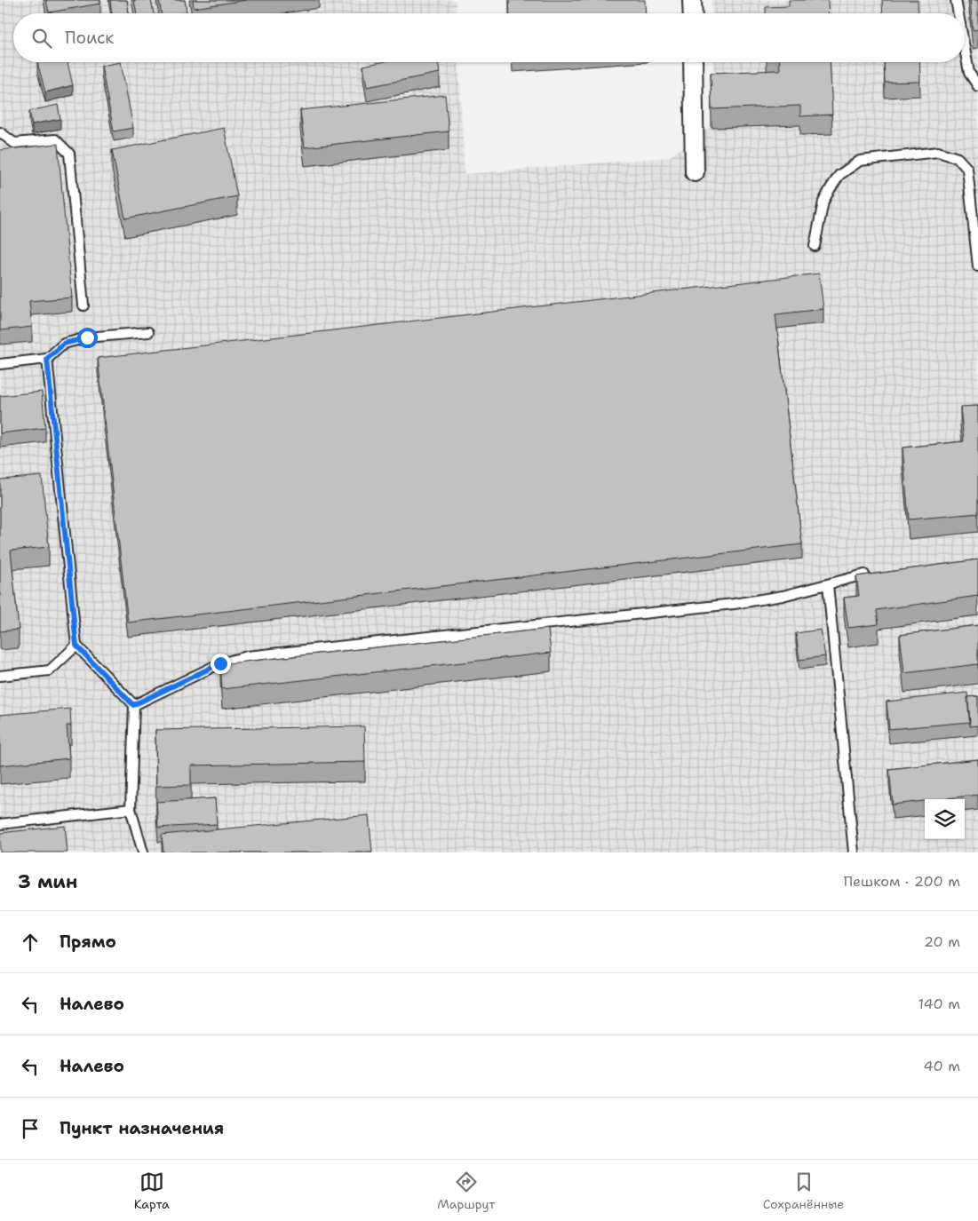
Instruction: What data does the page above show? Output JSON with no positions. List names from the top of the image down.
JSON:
{
  "page": {
    "search": "Поиск",
    "heading": ["3 мин", "Пешком · 200 m"],
    "list": [
      ["Прямо", "20 m"],
      ["Налево", "140 m"],
      ["Налево", "40 m"],
      "Пункт назначения"
    ],
    "nav": ["Карта", "Маршрут", "Сохранённые"]
  }
}
